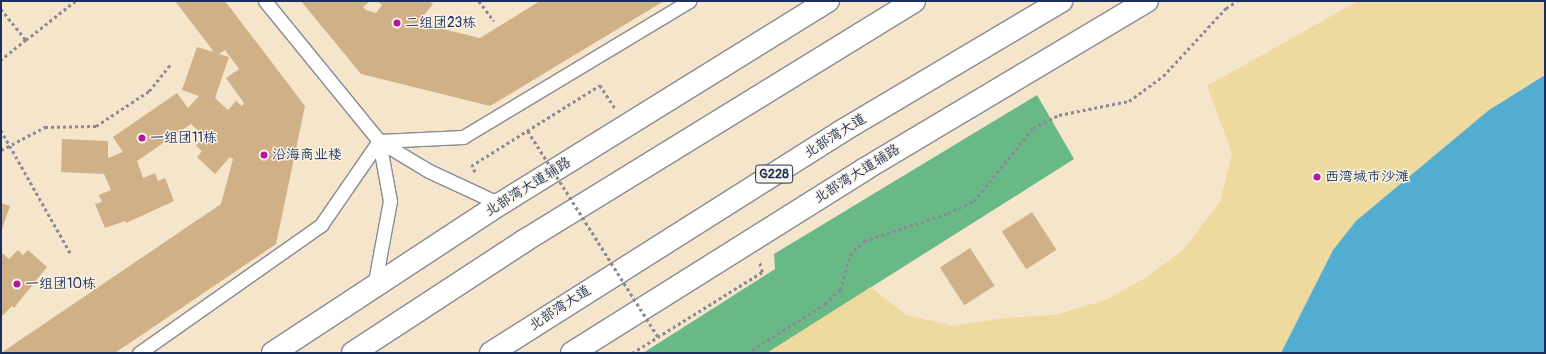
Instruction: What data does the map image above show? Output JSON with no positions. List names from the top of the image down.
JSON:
{
  "streets": {
    "main road": ["北部湾大道", "G228", "北部湾大道辅路"]
  },
  "places": [
    "二组团23栋",
    "一组团11栋",
    "沿海商业楼",
    "西湾城市沙滩",
    "一组团10栋"
  ]
}
